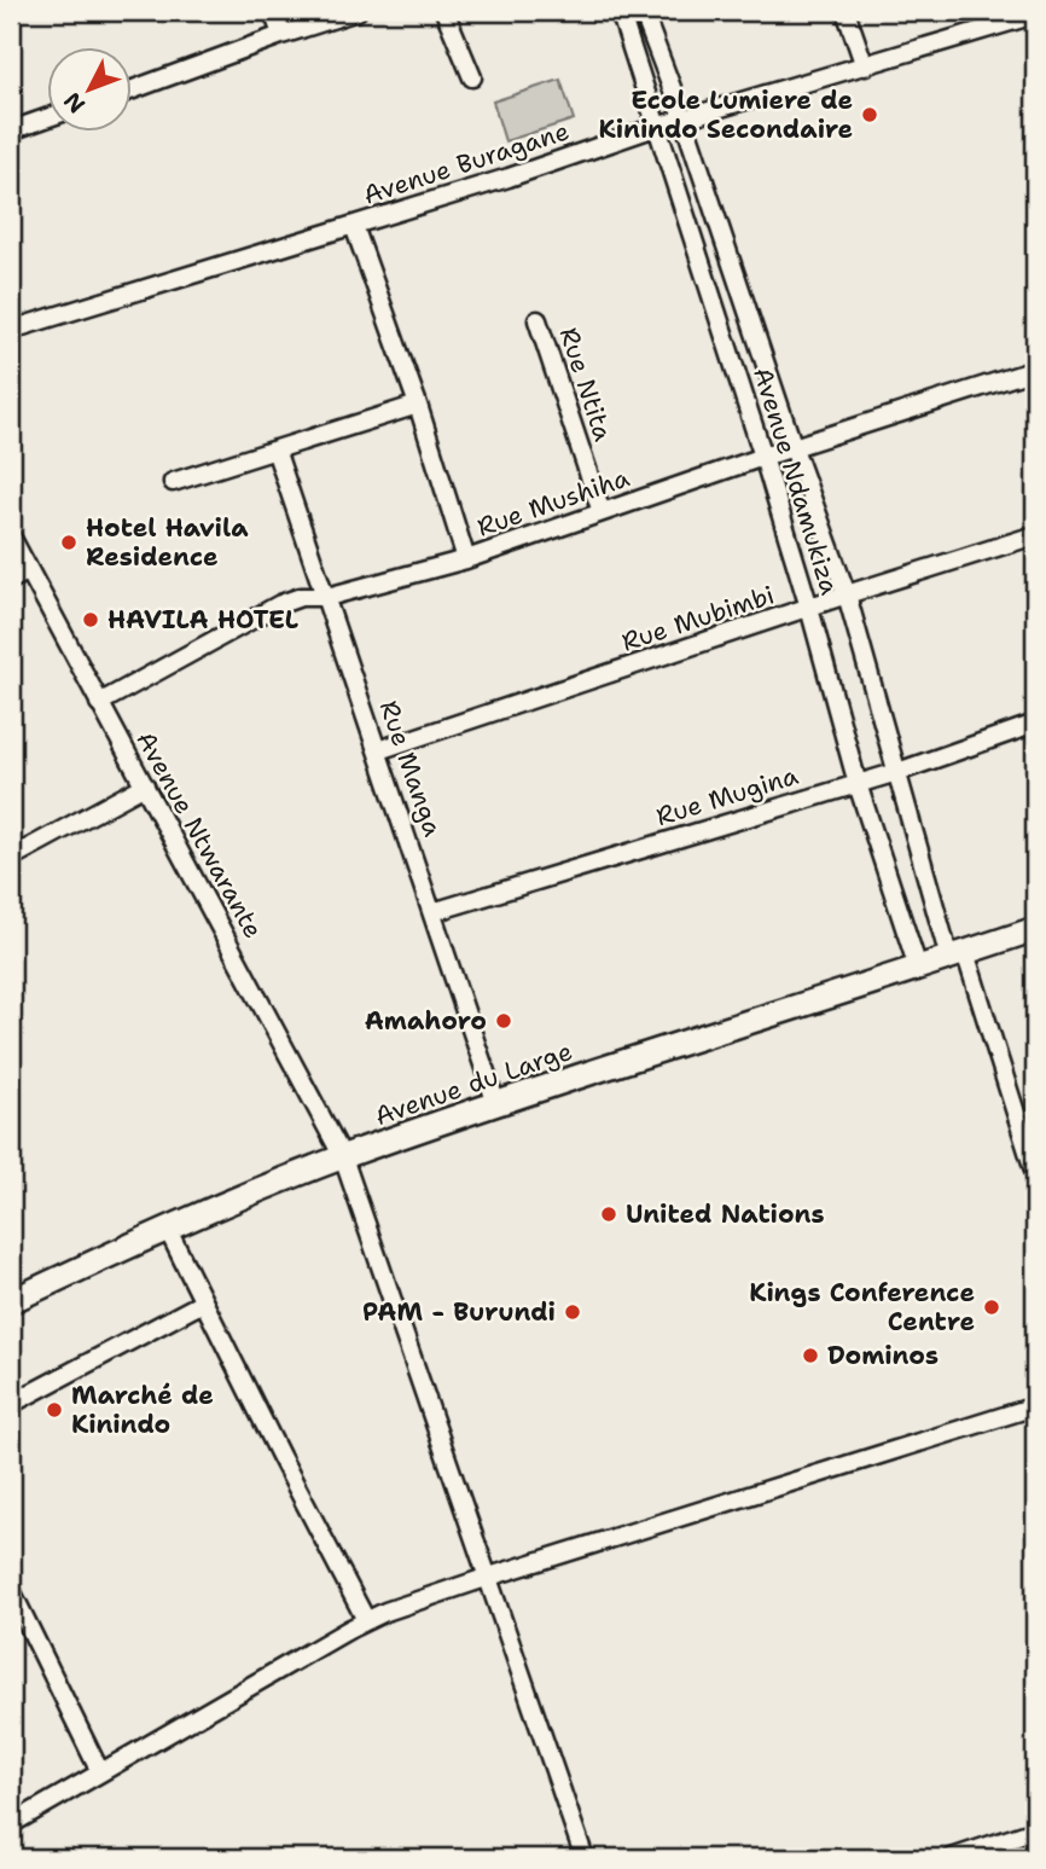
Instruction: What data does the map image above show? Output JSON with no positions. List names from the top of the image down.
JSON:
{
  "streets": {
    "main road": ["Avenue du Large"],
    "street": [
      "Avenue Buragane",
      "Rue Ntita",
      "Avenue Ndamukiza",
      "Rue Mushiha",
      "Rue Mubimbi",
      "Rue Manga",
      "Rue Mugina",
      "Avenue Ntwarante"
    ]
  },
  "crossings": [
    ["Avenue Buragane", "Avenue Ndamukiza"],
    ["Rue Ntita", "Rue Mushiha"],
    ["Avenue Ndamukiza", "Rue Mushiha"],
    ["Avenue Ndamukiza", "Rue Mubimbi"],
    ["Avenue Ndamukiza", "Rue Mugina"],
    ["Avenue Ndamukiza", "Avenue du Large"],
    ["Rue Mushiha", "Rue Manga"],
    ["Rue Mushiha", "Avenue Ntwarante"],
    ["Rue Mubimbi", "Rue Manga"],
    ["Rue Manga", "Rue Mugina"],
    ["Rue Manga", "Avenue du Large"],
    ["Avenue Ntwarante", "Avenue du Large"]
  ],
  "places": [
    "Ecole Lumiere de Kinindo Secondaire",
    "Hotel Havila Residence",
    "HAVILA HOTEL",
    "Amahoro",
    "United Nations",
    "Kings Conference Centre",
    "PAM - Burundi",
    "Dominos",
    "Marché de Kinindo"
  ],
  "north": "bottom left"
}
